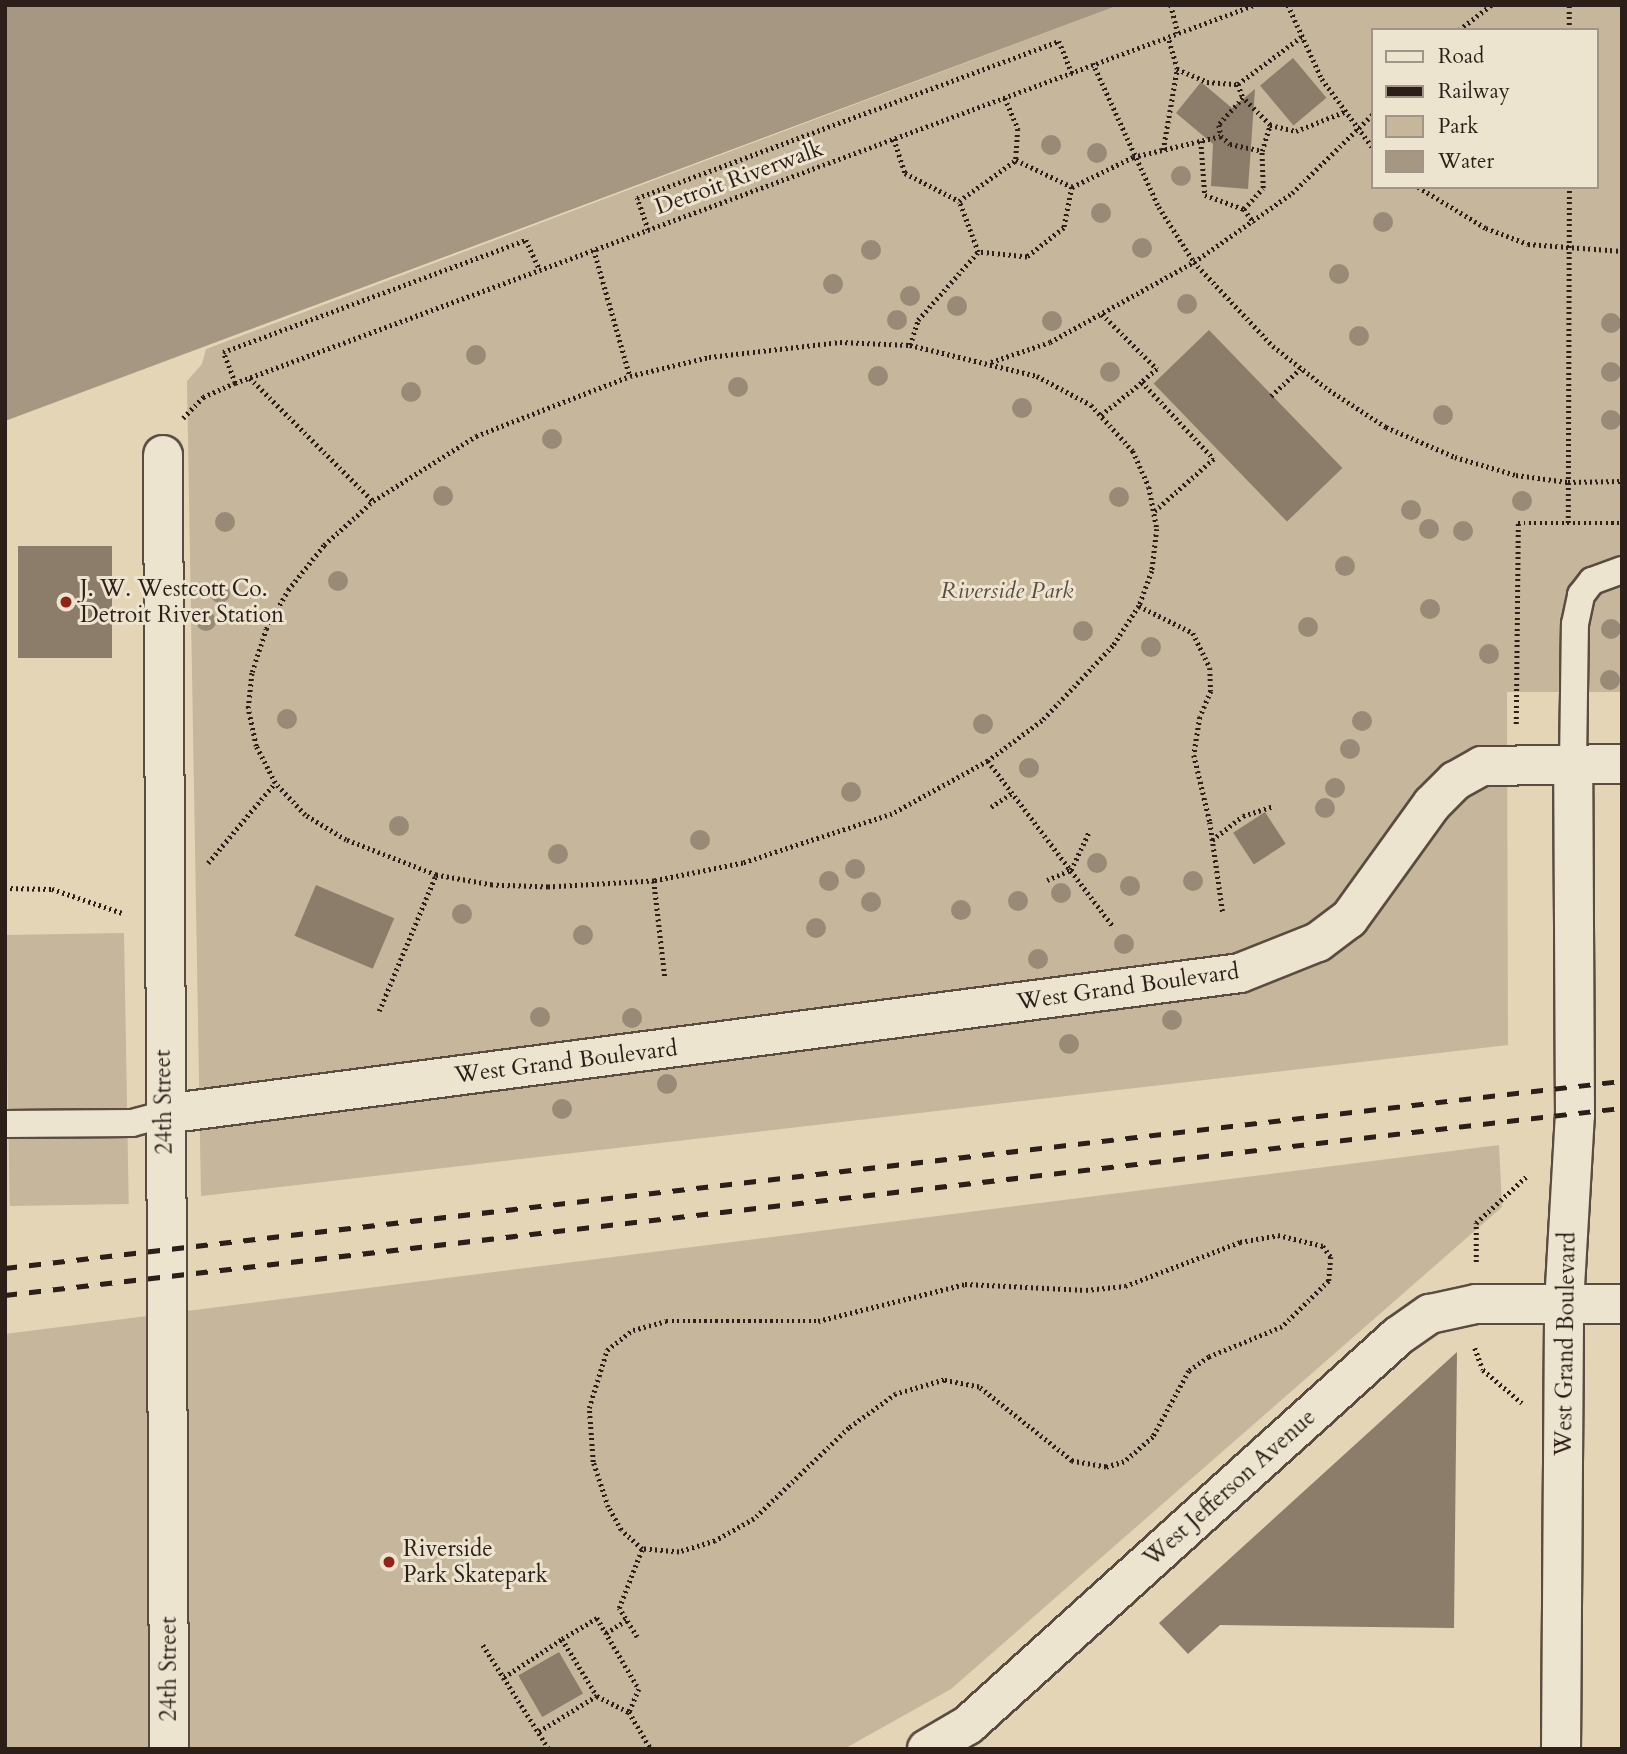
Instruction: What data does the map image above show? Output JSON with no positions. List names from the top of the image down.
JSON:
{
  "streets": {
    "street": ["West Grand Boulevard", "24th Street", "West Jefferson Avenue"],
    "path": ["Detroit Riverwalk"]
  },
  "crossings": [
    ["Detroit Riverwalk", "24th Street"],
    ["West Grand Boulevard", "24th Street"],
    ["West Grand Boulevard", "West Jefferson Avenue"]
  ],
  "parks": ["Riverside Park"],
  "places": ["J. W. Westcott Co. Detroit River Station", "Riverside Park Skatepark"],
  "legend": [
    "Road",
    "Railway",
    "Park",
    "Water"
  ]
}
